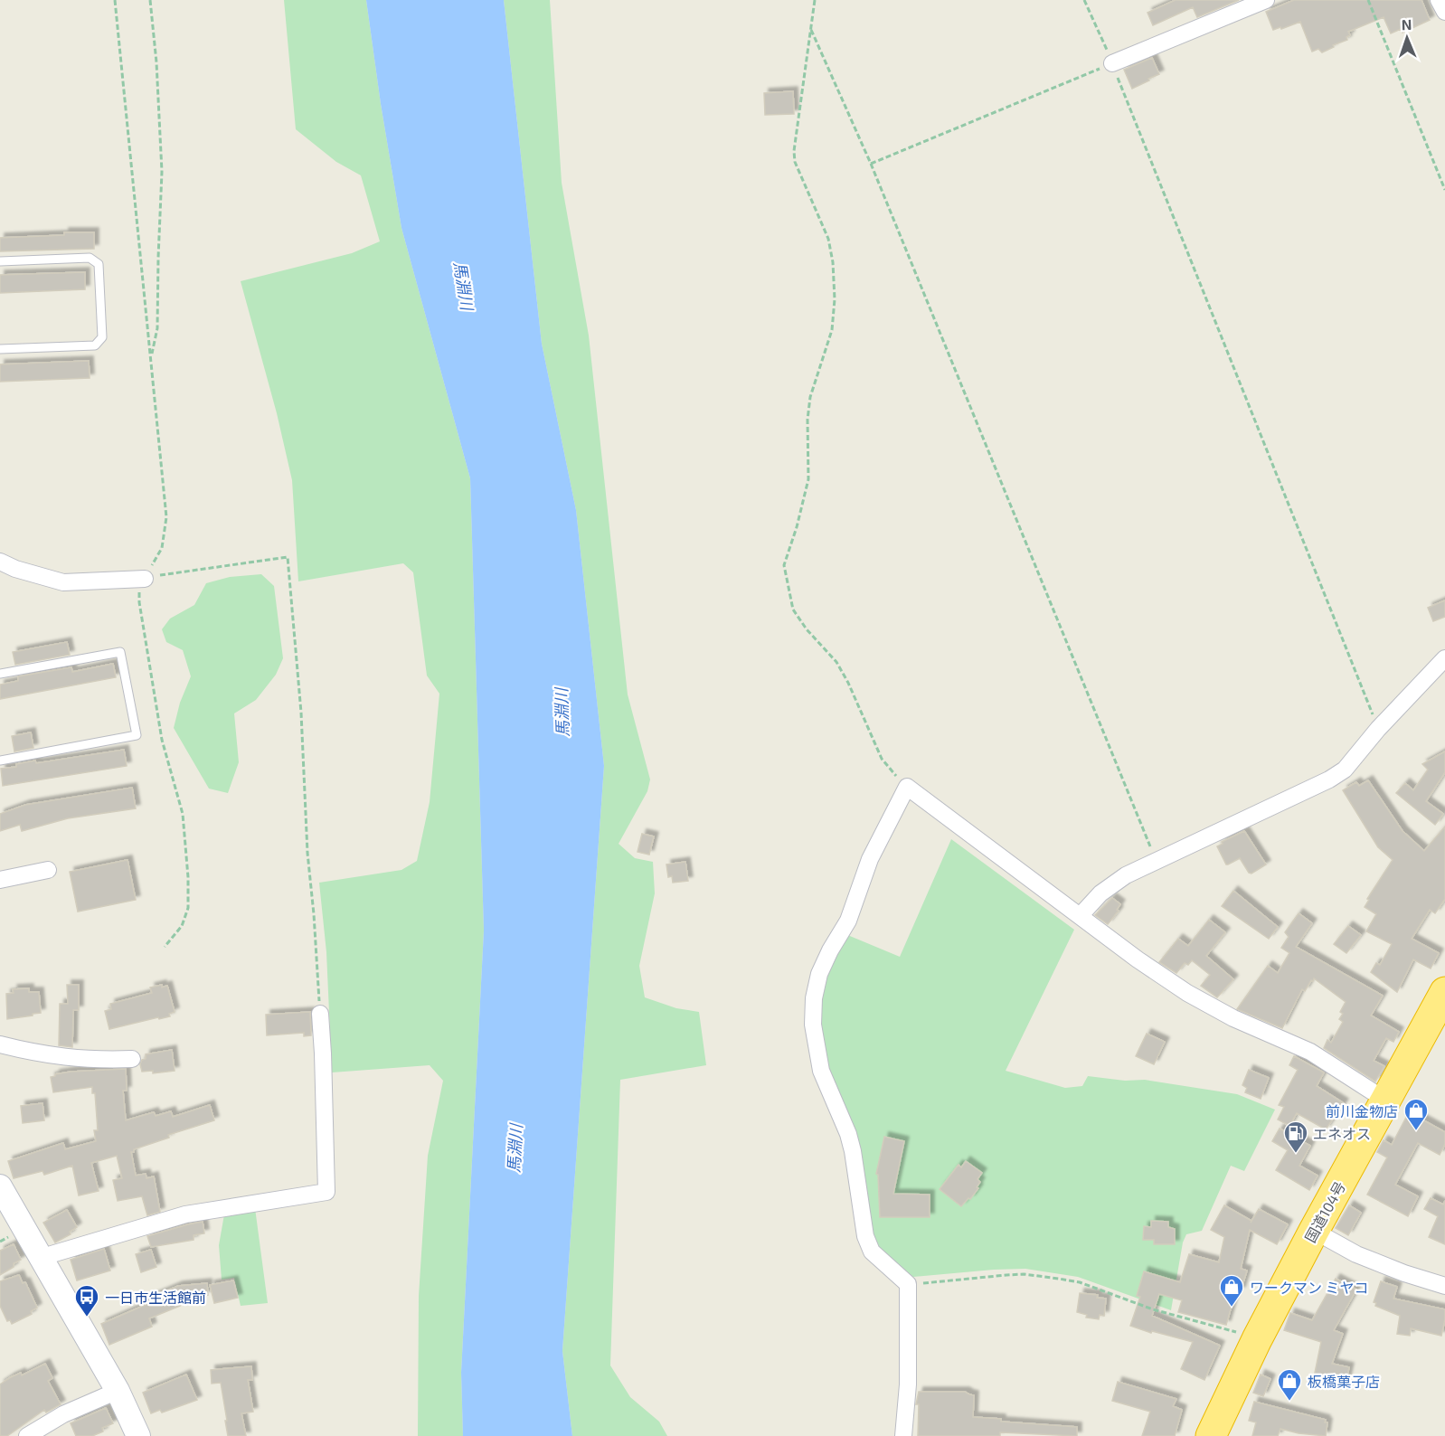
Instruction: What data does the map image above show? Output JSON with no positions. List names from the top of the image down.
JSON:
{
  "streets": {
    "highway": ["国道104号"]
  },
  "water": ["馬淵川"],
  "places": {
    "shop": ["前川金物店", "ワークマン ミヤコ", "板橋菓子店"],
    "fuel station": ["エネオス"],
    "bus stop": ["一日市生活館前"]
  },
  "north": "top"
}
